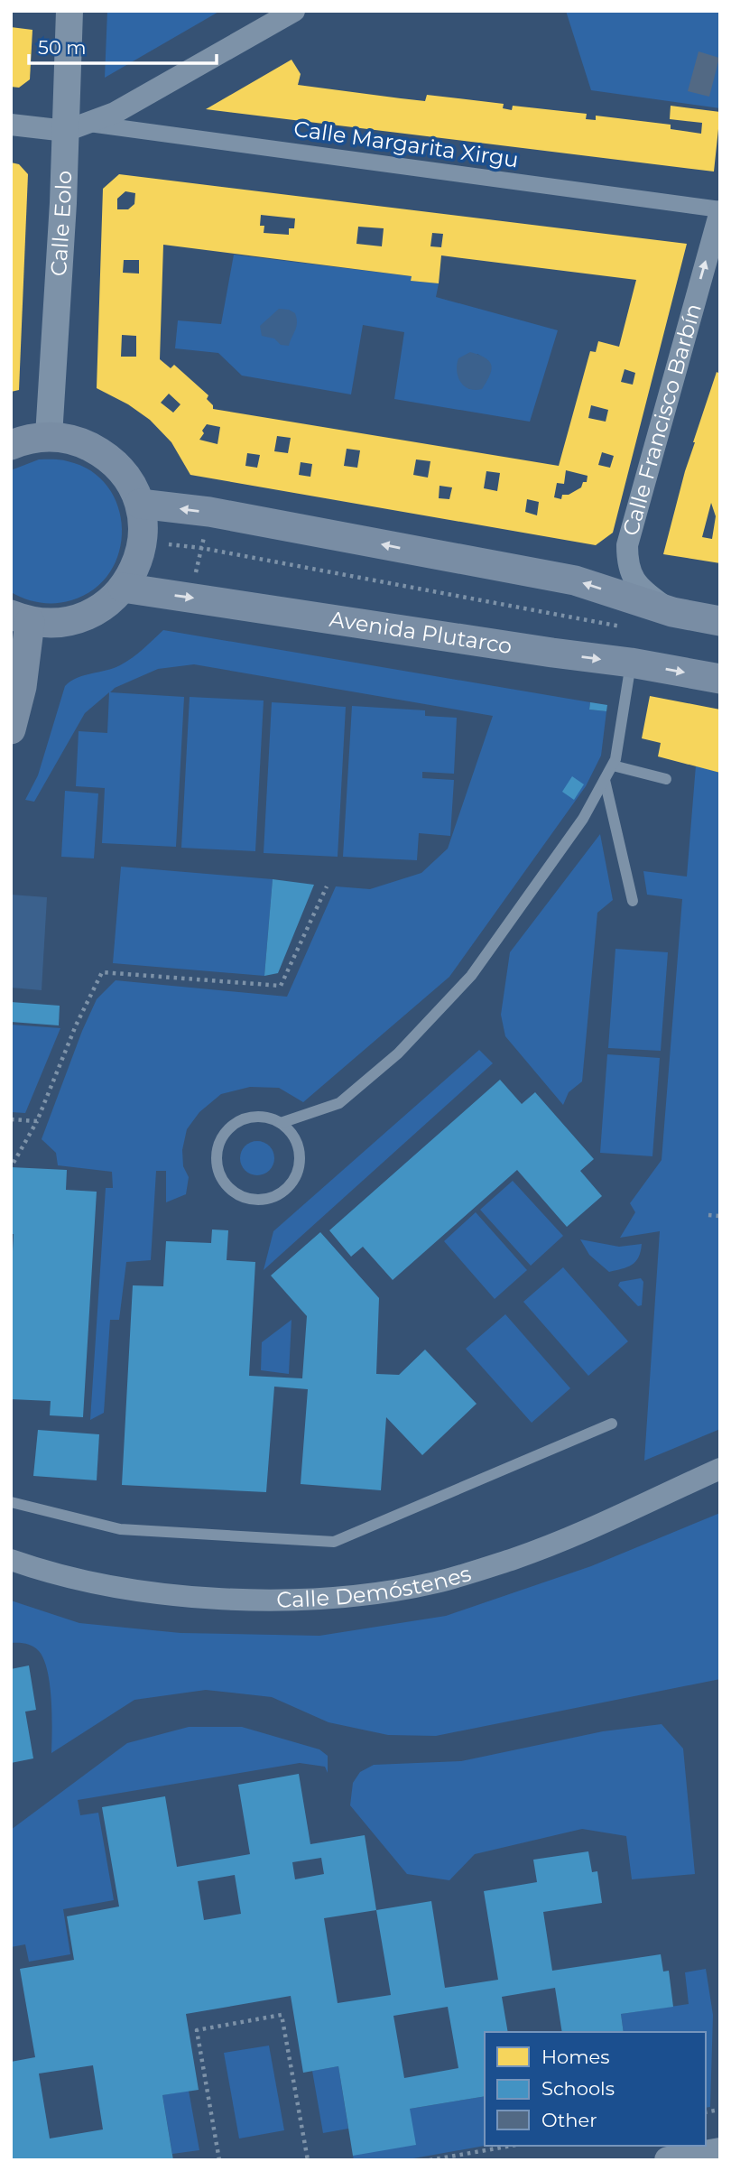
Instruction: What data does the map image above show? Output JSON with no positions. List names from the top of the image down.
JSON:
{
  "streets": {
    "main road": ["Avenida Plutarco"],
    "street": [
      "Calle Margarita Xirgu",
      "Calle Eolo",
      "Calle Francisco Barbín",
      "Calle Demóstenes"
    ]
  },
  "crossings": [
    ["Calle Margarita Xirgu", "Calle Eolo"],
    ["Calle Margarita Xirgu", "Calle Francisco Barbín"]
  ],
  "one_way": ["Calle Francisco Barbín"],
  "legend": ["Homes", "Schools", "Other"],
  "scale_bar": "50 m"
}
